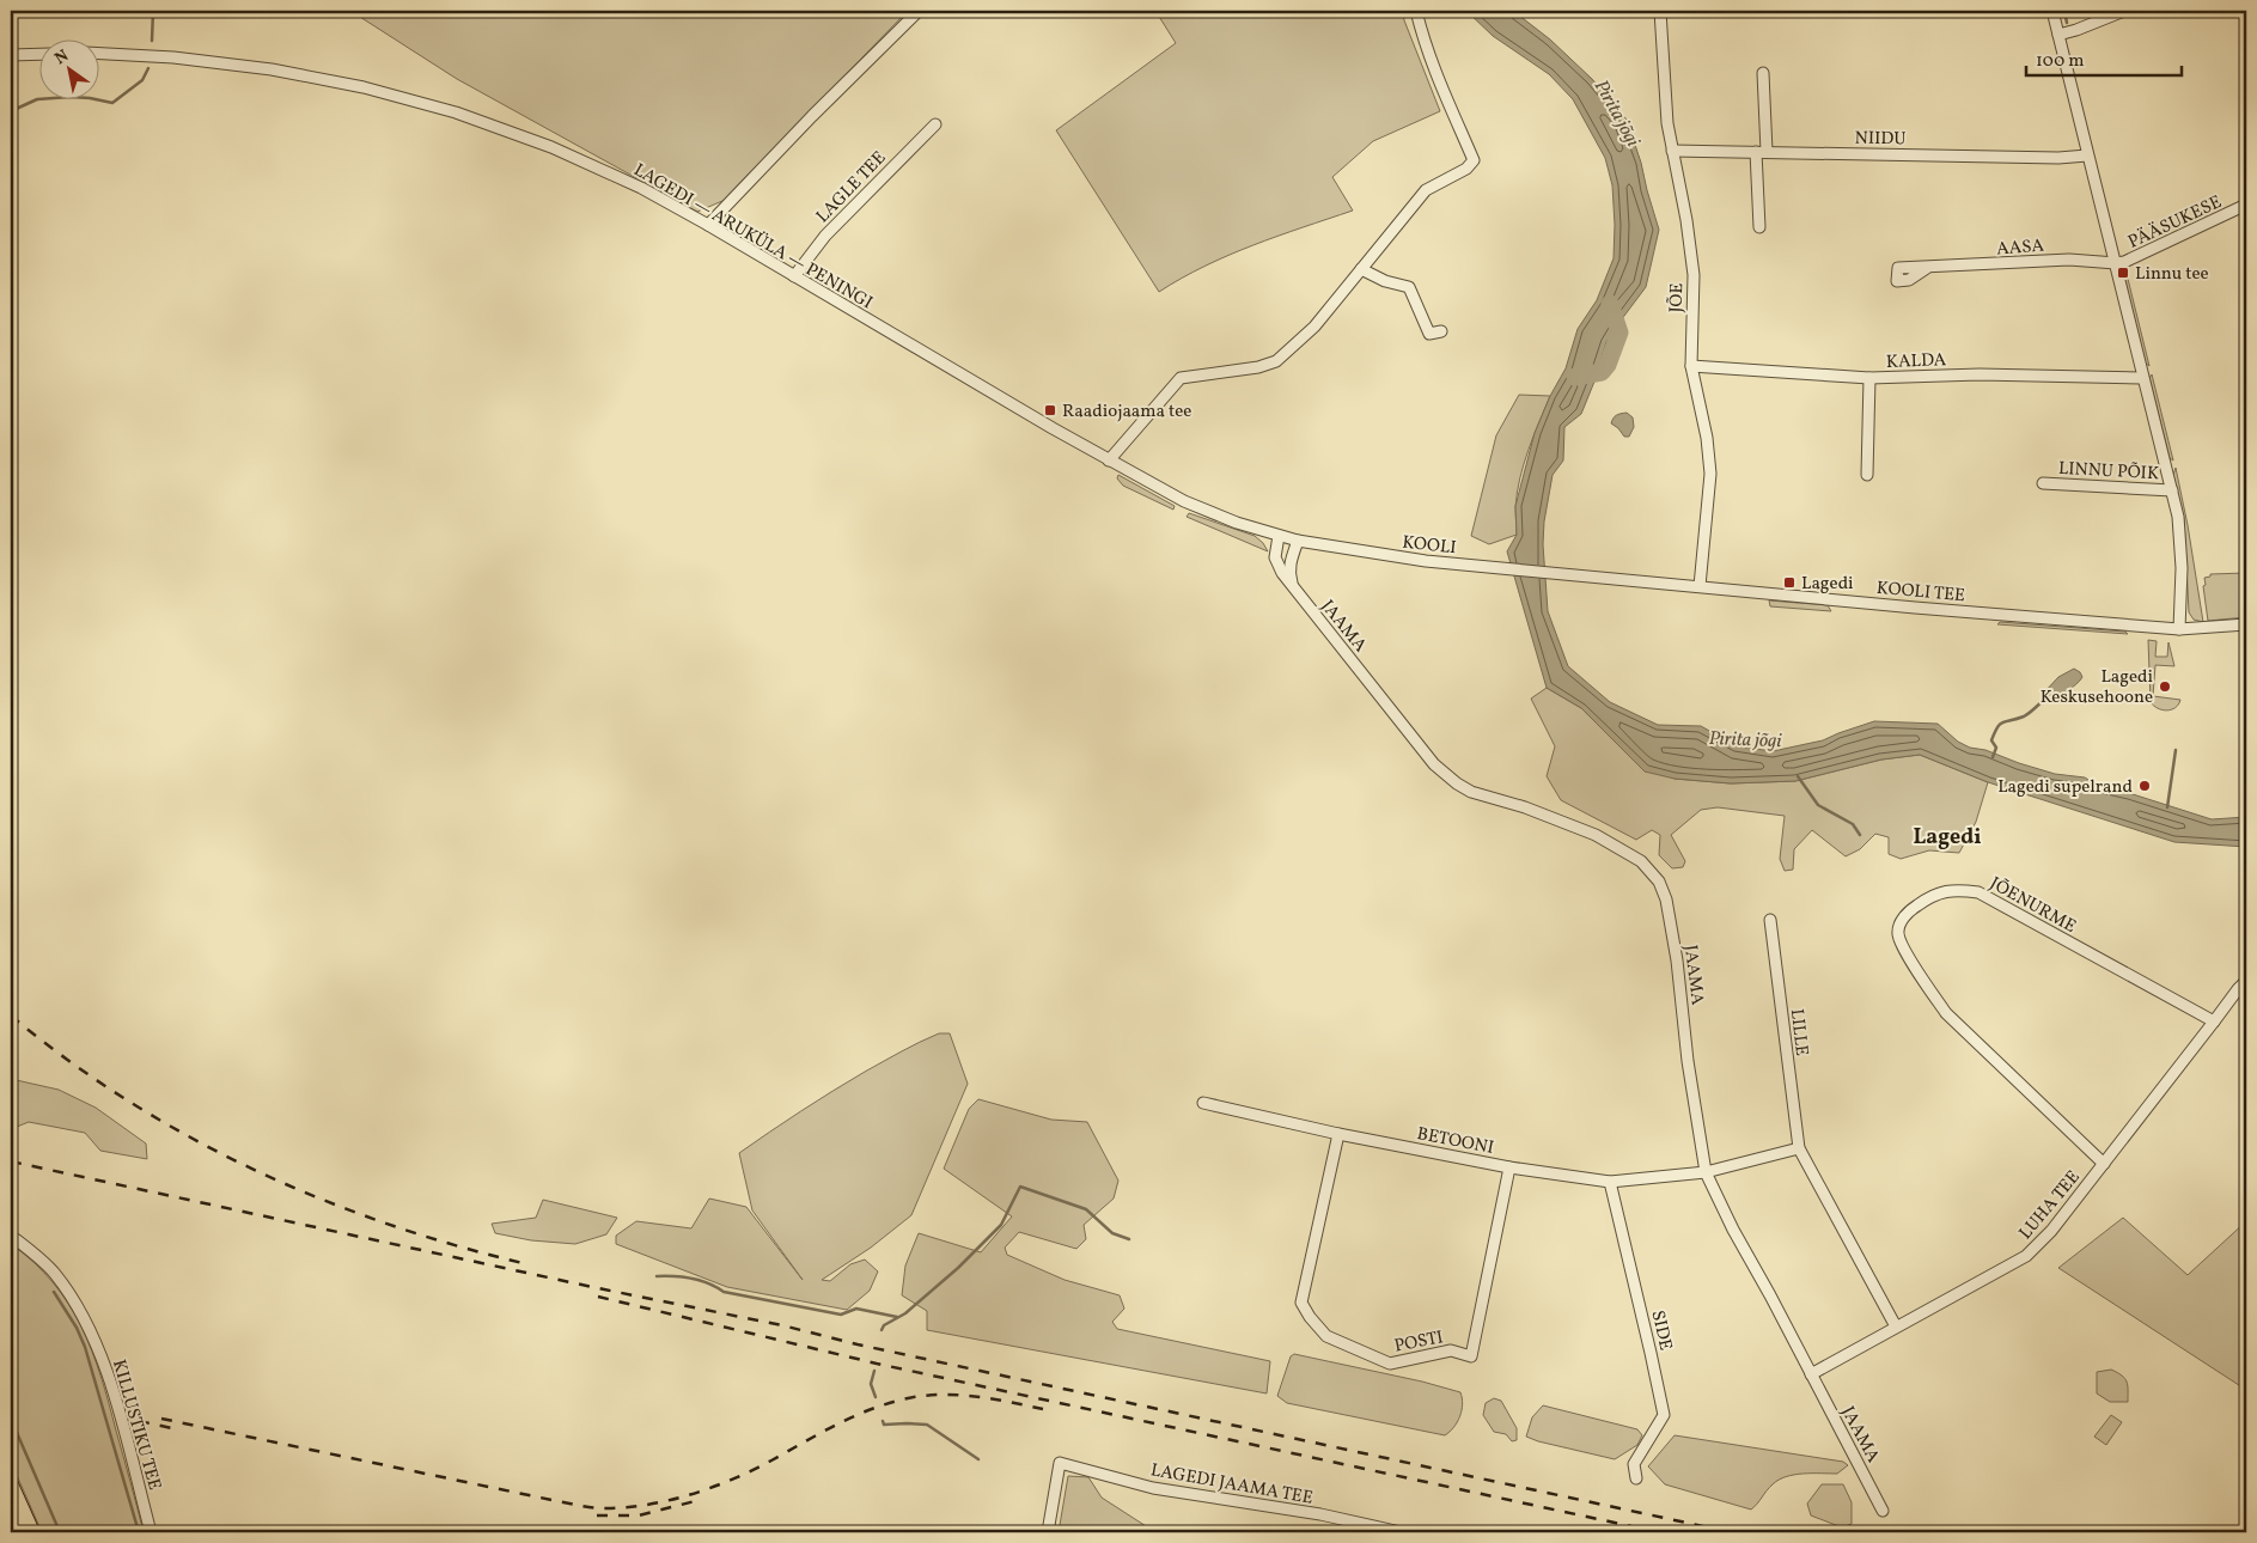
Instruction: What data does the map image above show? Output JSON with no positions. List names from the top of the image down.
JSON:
{
  "streets": {
    "street": [
      "NIIDU",
      "LAGLE TEE",
      "PÄÄSUKESE",
      "LAGEDI — ARUKÜLA — PENINGI",
      "AASA",
      "JÕE",
      "KALDA",
      "LINNU PÕIK",
      "KOOLI",
      "KOOLI TEE",
      "JAAMA",
      "JÕENURME",
      "LILLE",
      "BETOONI",
      "LUHA TEE",
      "SIDE",
      "POSTI",
      "KILLUSTIKU TEE",
      "LAGEDI JAAMA TEE"
    ]
  },
  "crossings": [
    ["NIIDU", "JÕE"],
    ["LAGLE TEE", "LAGEDI — ARUKÜLA — PENINGI"],
    ["PÄÄSUKESE", "AASA"],
    ["LAGEDI — ARUKÜLA — PENINGI", "KOOLI"],
    ["LAGEDI — ARUKÜLA — PENINGI", "JAAMA"],
    ["JÕE", "KALDA"],
    ["JÕE", "KOOLI TEE"],
    ["KOOLI", "KOOLI TEE"],
    ["JAAMA", "BETOONI"],
    ["JAAMA", "LUHA TEE"],
    ["JÕENURME", "LUHA TEE"],
    ["LILLE", "LUHA TEE"],
    ["BETOONI", "SIDE"],
    ["BETOONI", "POSTI"]
  ],
  "districts": ["Lagedi"],
  "water": ["Pirita jõgi"],
  "places": {
    "transit": ["Linnu tee", "Raadiojaama tee", "Lagedi"],
    "other": ["Lagedi Keskusehoone", "Lagedi supelrand"]
  },
  "scale_bar": "100 m",
  "north": "top left"
}
